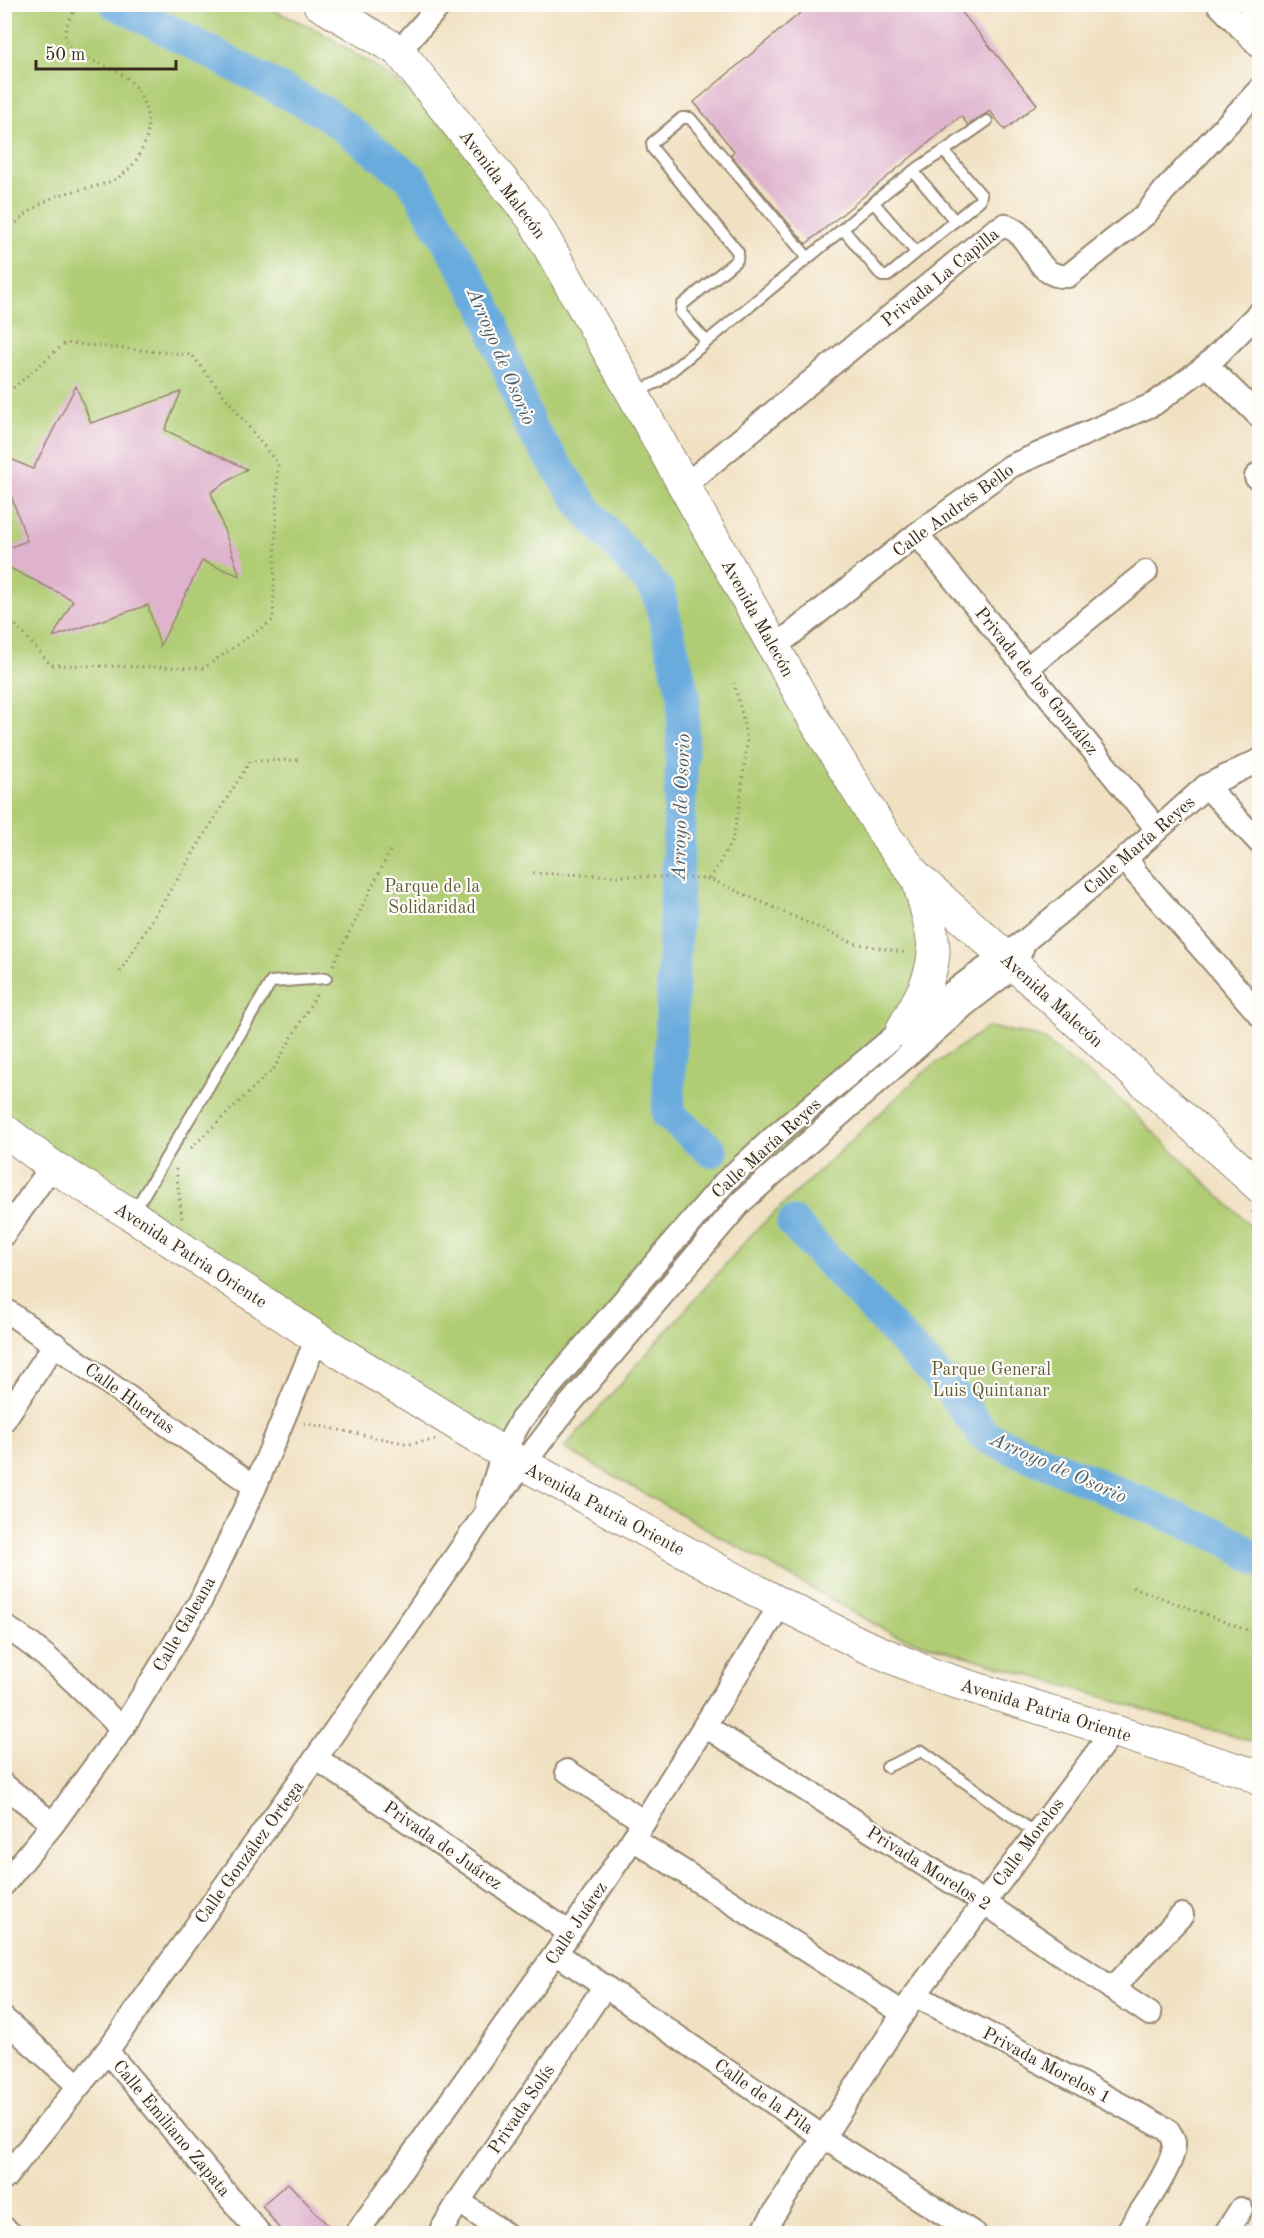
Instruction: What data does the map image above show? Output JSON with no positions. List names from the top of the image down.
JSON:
{
  "streets": {
    "street": [
      "Avenida Malecón",
      "Privada La Capilla",
      "Calle Andrés Bello",
      "Privada de los González",
      "Calle María Reyes",
      "Avenida Patria Oriente",
      "Calle Huertas",
      "Calle Galeana",
      "Calle Morelos",
      "Privada de Juárez",
      "Calle González Ortega",
      "Privada Morelos 2",
      "Calle Juárez",
      "Privada Morelos 1",
      "Calle de la Pila",
      "Privada Solís",
      "Calle Emiliano Zapata"
    ]
  },
  "crossings": [
    ["Avenida Malecón", "Privada La Capilla"],
    ["Avenida Malecón", "Calle Andrés Bello"],
    ["Avenida Malecón", "Calle María Reyes"],
    ["Calle Andrés Bello", "Privada de los González"],
    ["Privada de los González", "Calle María Reyes"],
    ["Calle María Reyes", "Avenida Patria Oriente"],
    ["Calle María Reyes", "Calle González Ortega"],
    ["Avenida Patria Oriente", "Calle Galeana"],
    ["Avenida Patria Oriente", "Calle Morelos"],
    ["Avenida Patria Oriente", "Calle González Ortega"],
    ["Avenida Patria Oriente", "Calle Juárez"],
    ["Calle Huertas", "Calle Galeana"],
    ["Calle Morelos", "Privada Morelos 2"],
    ["Calle Morelos", "Privada Morelos 1"],
    ["Calle Morelos", "Calle de la Pila"],
    ["Privada de Juárez", "Calle González Ortega"],
    ["Privada de Juárez", "Calle Juárez"],
    ["Calle González Ortega", "Calle Emiliano Zapata"],
    ["Privada Morelos 2", "Calle Juárez"],
    ["Calle Juárez", "Calle de la Pila"],
    ["Calle de la Pila", "Privada Solís"]
  ],
  "water": ["Arroyo de Osorio"],
  "parks": ["Parque de la Solidaridad", "Parque General Luis Quintanar"],
  "scale_bar": "50 m"
}
